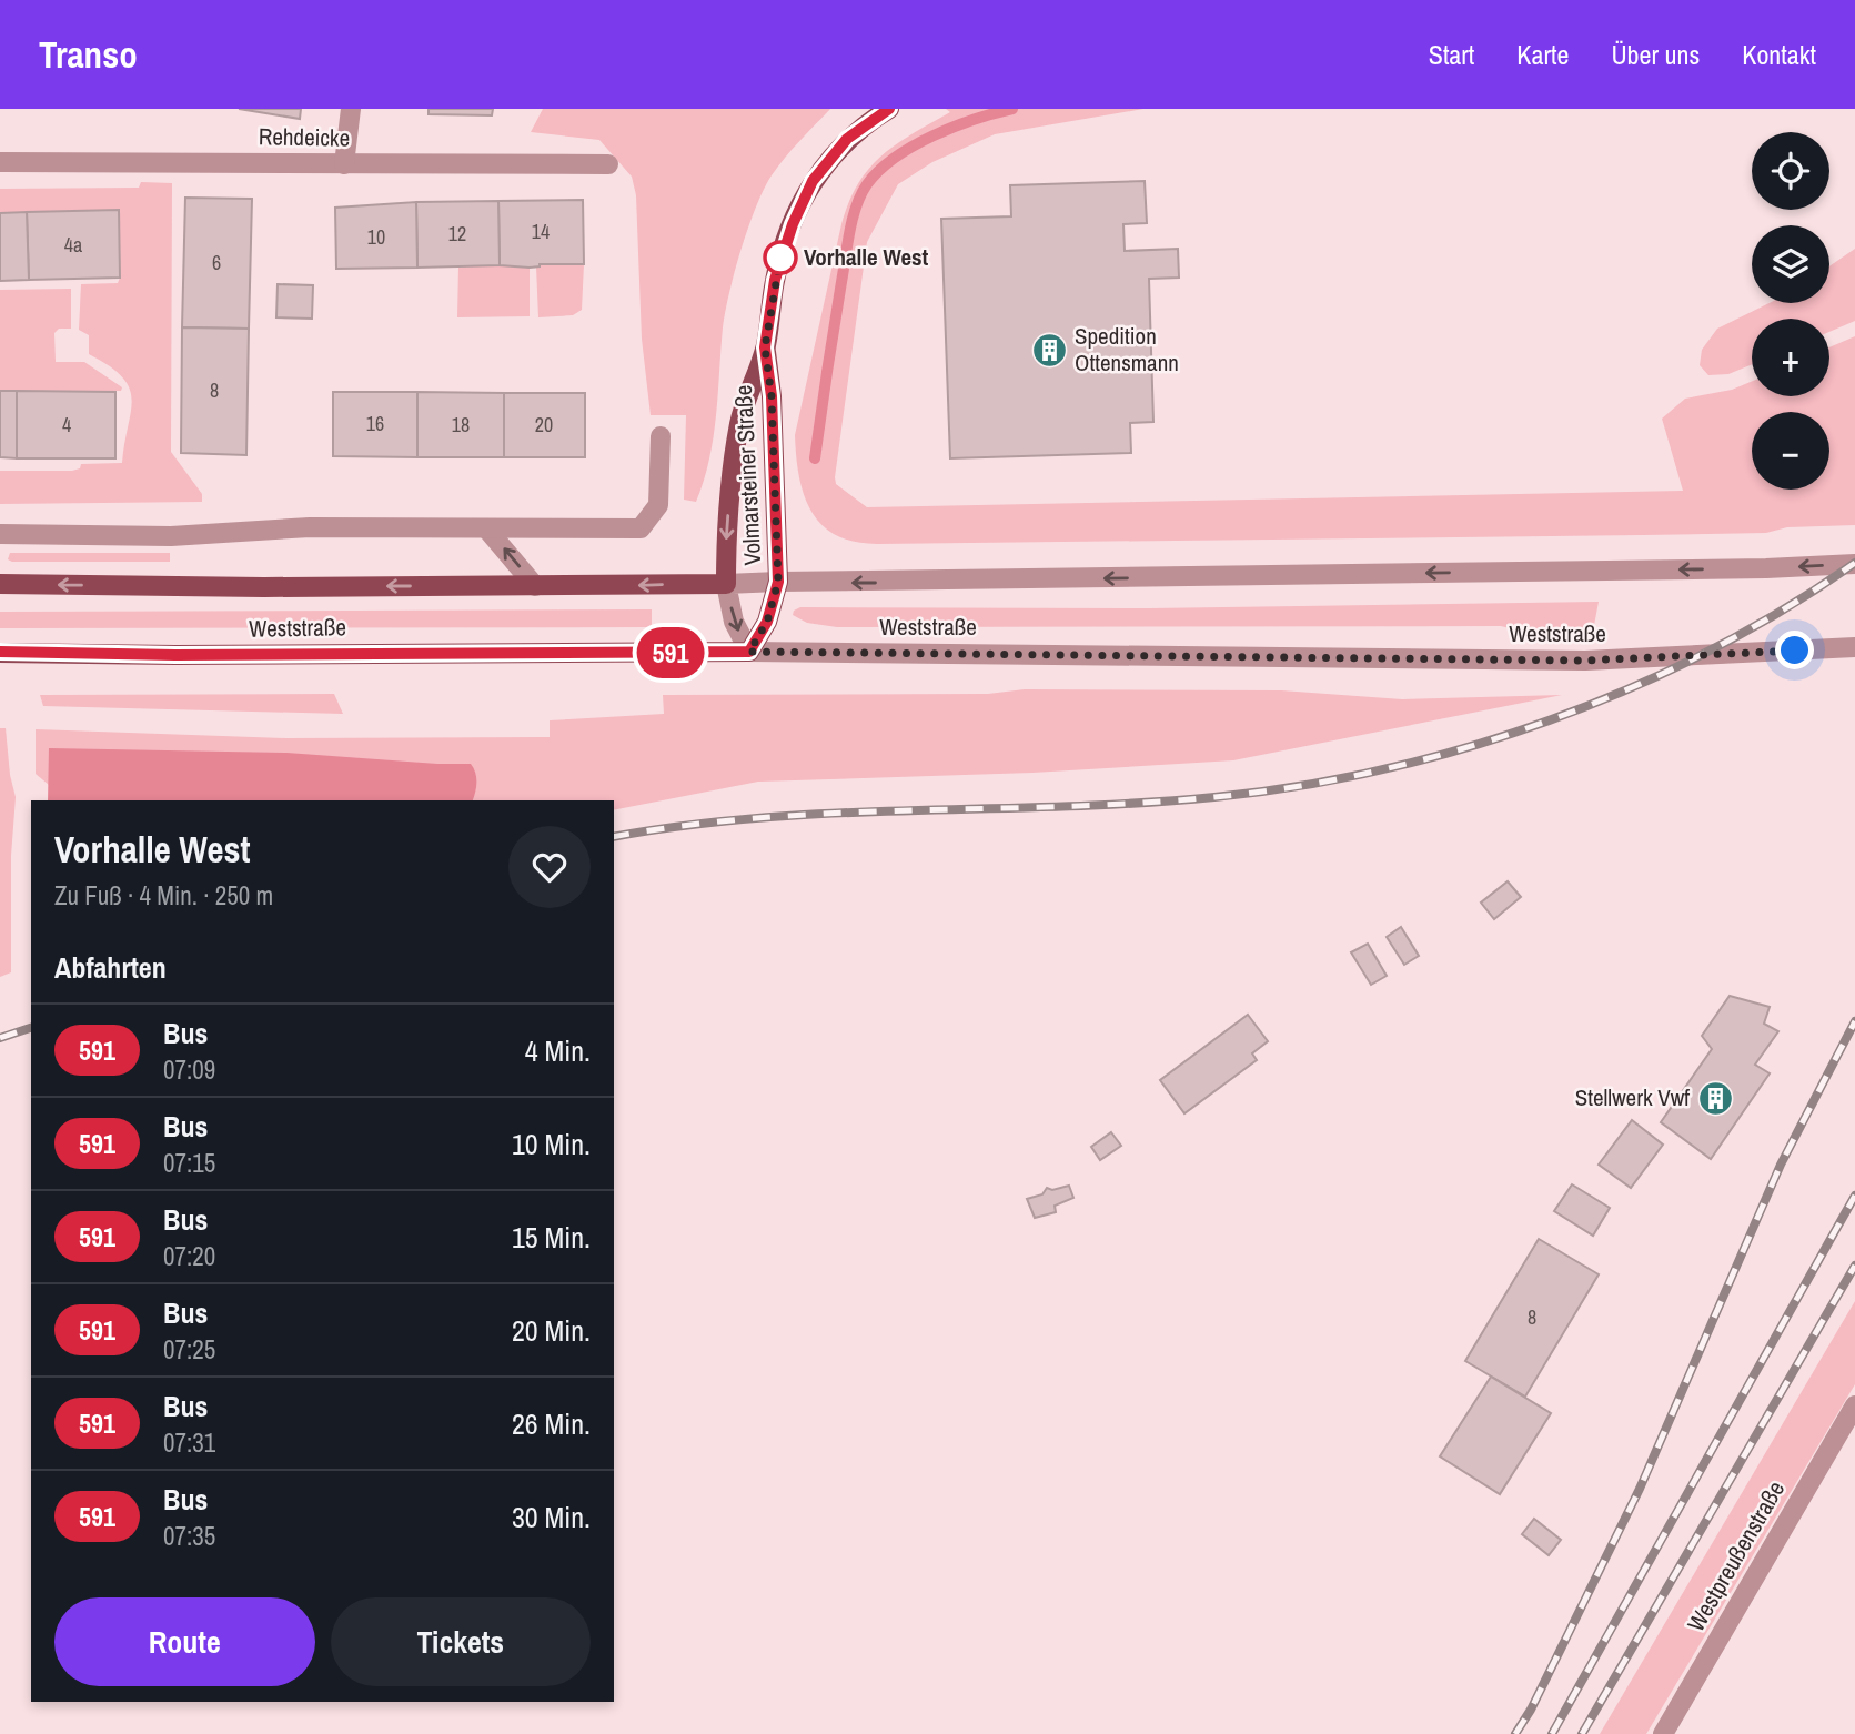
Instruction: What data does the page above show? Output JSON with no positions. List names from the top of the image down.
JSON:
{
  "streets": {
    "main road": ["Volmarsteiner Straße", "Weststraße"],
    "street": ["Rehdeicke", "Westpreußenstraße"]
  },
  "crossings": [
    ["Volmarsteiner Straße", "Weststraße"]
  ],
  "places": {
    "other": ["Vorhalle West"],
    "building": ["Spedition Ottensmann", "Stellwerk Vwf"]
  },
  "lines": ["bus line 591"],
  "house_numbers": [
    "14",
    "12",
    "10",
    "4a",
    "6",
    "8",
    "16",
    "4",
    "18",
    "20",
    "8"
  ],
  "page": {
    "header": "Transo",
    "nav": [
      "Start",
      "Karte",
      "Über uns",
      "Kontakt"
    ],
    "on_map": "591",
    "map_buttons": ["+", "−"],
    "heading": [
      ["Vorhalle West", "Zu Fuß · 4 Min. · 250 m"],
      "Abfahrten"
    ],
    "list": [
      {
        "mark": "591",
        "name": "Bus",
        "note": "07:09",
        "value": "4 Min."
      },
      {
        "mark": "591",
        "name": "Bus",
        "note": "07:15",
        "value": "10 Min."
      },
      {
        "mark": "591",
        "name": "Bus",
        "note": "07:20",
        "value": "15 Min."
      },
      {
        "mark": "591",
        "name": "Bus",
        "note": "07:25",
        "value": "20 Min."
      },
      {
        "mark": "591",
        "name": "Bus",
        "note": "07:31",
        "value": "26 Min."
      },
      {
        "mark": "591",
        "name": "Bus",
        "note": "07:35",
        "value": "30 Min."
      }
    ],
    "buttons": ["Route", "Tickets"]
  }
}
